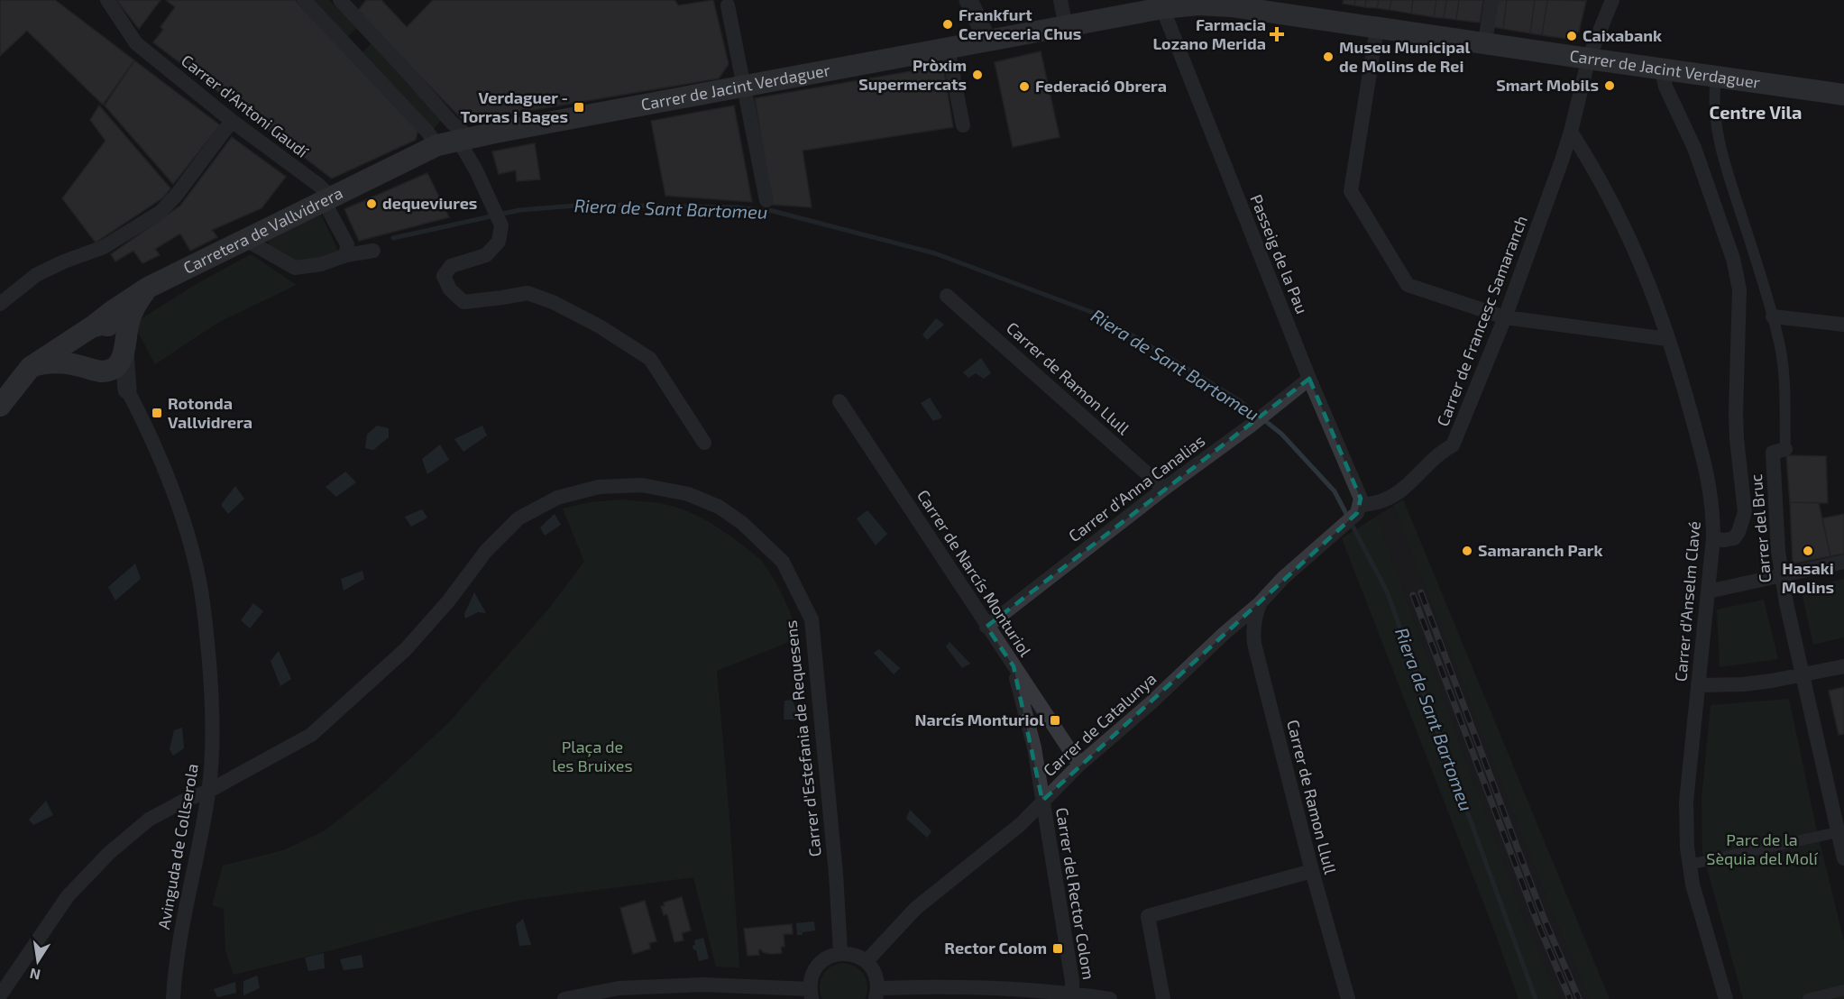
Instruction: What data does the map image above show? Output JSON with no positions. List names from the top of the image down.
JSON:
{
  "streets": {
    "main road": ["Carrer de Jacint Verdaguer", "Carretera de Vallvidrera"],
    "street": [
      "Carrer d'Antoni Gaudí",
      "Passeig de la Pau",
      "Carrer de Francesc Samaranch",
      "Carrer de Ramon Llull",
      "Carrer d'Anna Canalias",
      "Carrer del Bruc",
      "Carrer de Narcís Monturiol",
      "Carrer d'Anselm Clavé",
      "Carrer de Catalunya",
      "Carrer d'Estefania de Requesens",
      "Avinguda de Collserola",
      "Carrer del Rector Colom"
    ]
  },
  "crossings": [
    ["Carrer de Jacint Verdaguer", "Carretera de Vallvidrera"],
    ["Carrer de Jacint Verdaguer", "Passeig de la Pau"],
    ["Carrer de Jacint Verdaguer", "Carrer de Francesc Samaranch"],
    ["Carrer de Jacint Verdaguer", "Carrer del Bruc"],
    ["Carrer d'Antoni Gaudí", "Carretera de Vallvidrera"],
    ["Passeig de la Pau", "Carrer de Francesc Samaranch"],
    ["Passeig de la Pau", "Carrer d'Anna Canalias"],
    ["Passeig de la Pau", "Carrer de Catalunya"],
    ["Carrer de Francesc Samaranch", "Carrer d'Anselm Clavé"],
    ["Carrer de Francesc Samaranch", "Carrer de Catalunya"],
    ["Carrer de Ramon Llull", "Carrer d'Anna Canalias"],
    ["Carrer de Ramon Llull", "Carrer de Catalunya"],
    ["Carrer d'Anna Canalias", "Carrer de Narcís Monturiol"],
    ["Carrer de Narcís Monturiol", "Carrer de Catalunya"],
    ["Carrer de Narcís Monturiol", "Carrer del Rector Colom"],
    ["Carrer de Catalunya", "Carrer del Rector Colom"],
    ["Carrer d'Estefania de Requesens", "Avinguda de Collserola"]
  ],
  "districts": ["Centre Vila"],
  "water": ["Riera de Sant Bartomeu"],
  "parks": ["Plaça de les Bruixes", "Parc de la Sèquia del Molí"],
  "places": {
    "other": [
      "Frankfurt Cerveceria Chus",
      "Caixabank",
      "Museu Municipal de Molins de Rei",
      "Pròxim Supermercats",
      "Smart Mobils",
      "Federació Obrera",
      "dequeviures",
      "Samaranch Park",
      "Hasaki Molins"
    ],
    "health": ["Farmacia Lozano Merida"],
    "transit": [
      "Verdaguer - Torras i Bages",
      "Rotonda Vallvidrera",
      "Narcís Monturiol",
      "Rector Colom"
    ]
  },
  "north": "bottom"
}
